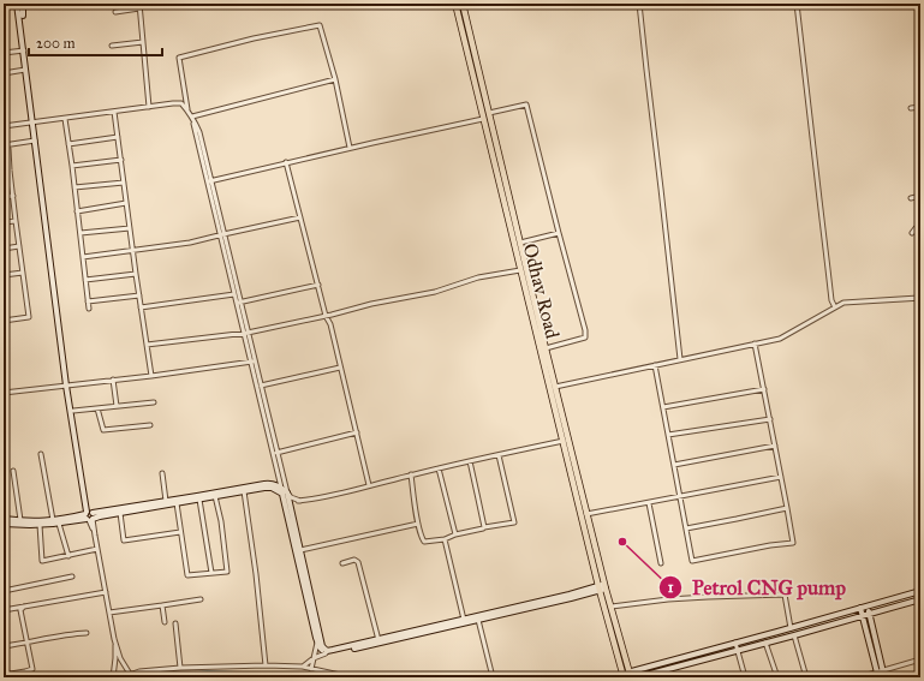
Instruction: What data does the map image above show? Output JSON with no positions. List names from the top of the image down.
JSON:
{
  "streets": {
    "main road": ["Odhav Road"]
  },
  "places": ["Petrol CNG pump"],
  "scale_bar": "200 m"
}
